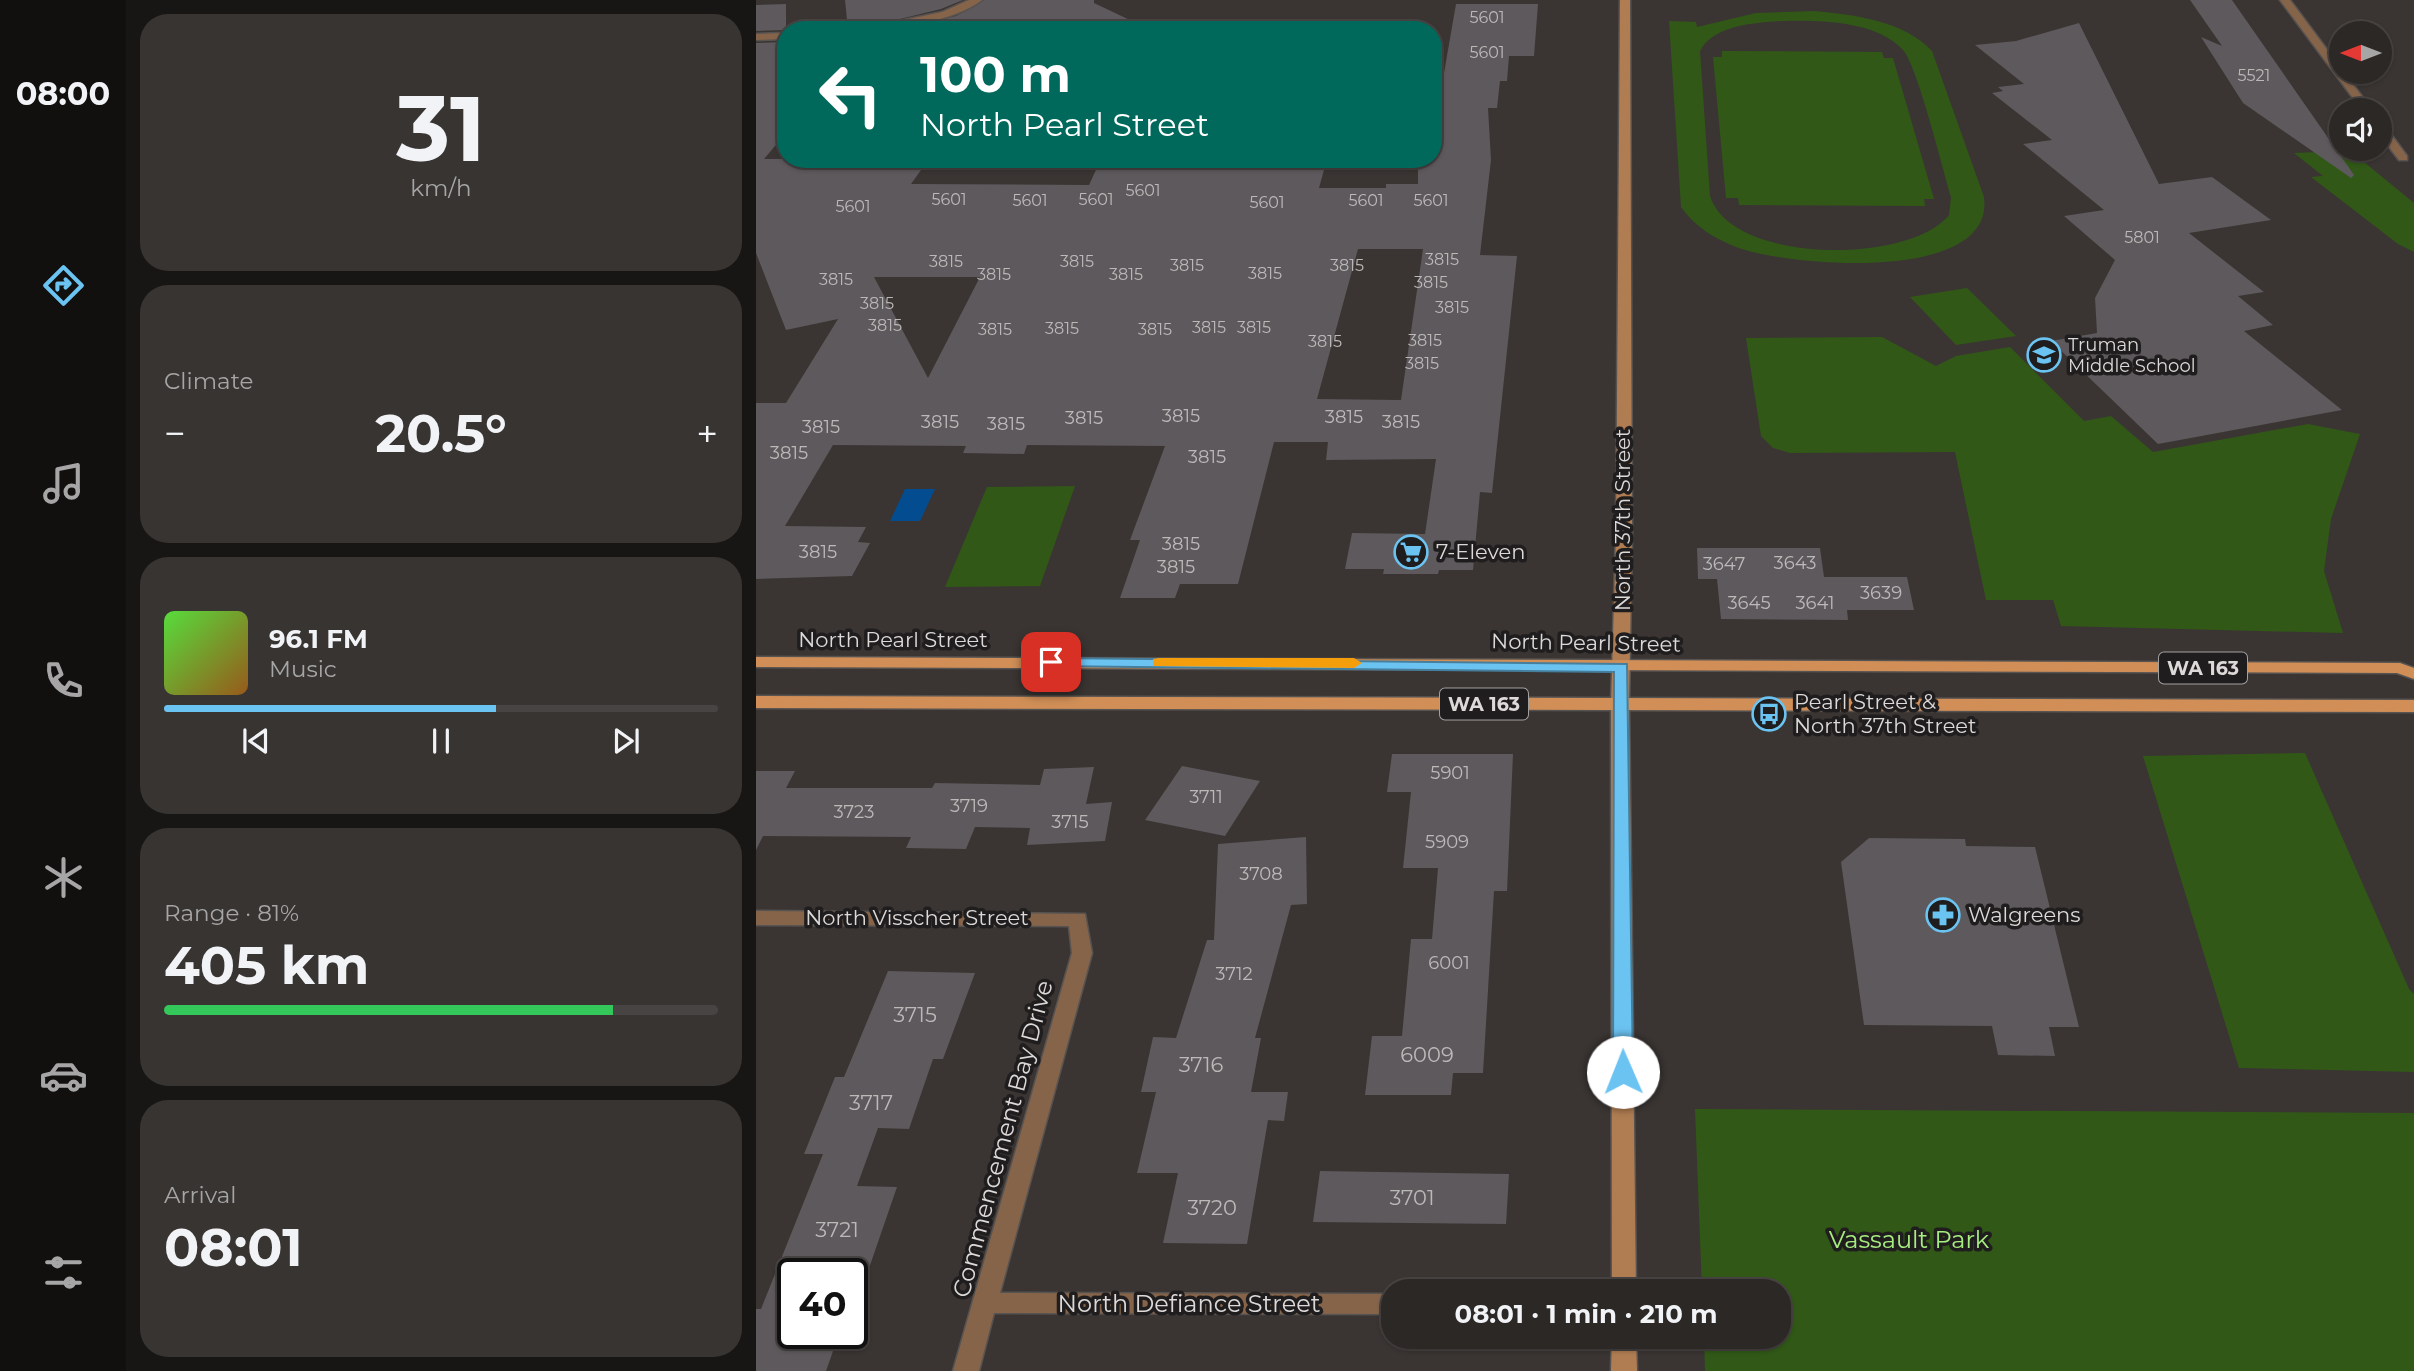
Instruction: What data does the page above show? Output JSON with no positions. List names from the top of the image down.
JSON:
{
  "streets": {
    "main road": ["North Pearl Street", "WA 163"],
    "street": [
      "North 37th Street",
      "North Visscher Street",
      "Commencement Bay Drive",
      "North Defiance Street"
    ]
  },
  "crossings": [
    ["North 37th Street", "North Pearl Street"],
    ["North 37th Street", "WA 163"],
    ["North Visscher Street", "Commencement Bay Drive"],
    ["Commencement Bay Drive", "North Defiance Street"]
  ],
  "parks": ["Vassault Park"],
  "places": {
    "school or university": ["Truman Middle School"],
    "supermarket": ["7-Eleven"],
    "bus stop": ["Pearl Street & North 37th Street"],
    "pharmacy": ["Walgreens"]
  },
  "house_numbers": [
    "5601",
    "5601",
    "5521",
    "5601",
    "5601",
    "5601",
    "5601",
    "5601",
    "5601",
    "5601",
    "5601",
    "5801",
    "3815",
    "3815",
    "3815",
    "3815",
    "3815",
    "3815",
    "3815",
    "3815",
    "3815",
    "3815",
    "3815",
    "3815",
    "3815",
    "3815",
    "3815",
    "3815",
    "3815",
    "3815",
    "3815",
    "3815",
    "3815",
    "3815",
    "3815",
    "3815",
    "3815",
    "3815",
    "3815",
    "3815",
    "3815",
    "3815",
    "3815",
    "3815",
    "3643",
    "3647",
    "3815",
    "3639",
    "3645",
    "3641",
    "5901",
    "3711",
    "3719",
    "3723",
    "3715",
    "5909",
    "3708",
    "6001",
    "3712",
    "3715",
    "6009",
    "3716",
    "3717",
    "3701",
    "3720",
    "3721"
  ],
  "north": "left",
  "page": {
    "tabs": "08:00",
    "tile": [
      ["31", "km/h"],
      "Climate",
      ["Range · 81%", "405 km"],
      ["Arrival", "08:01"]
    ],
    "turn": ["100 m", "North Pearl Street"],
    "heat": ["−", "20.5°", "+"],
    "song": ["96.1 FM", "Music"],
    "limit": "40",
    "trip": "08:01 · 1 min · 210 m"
  }
}
